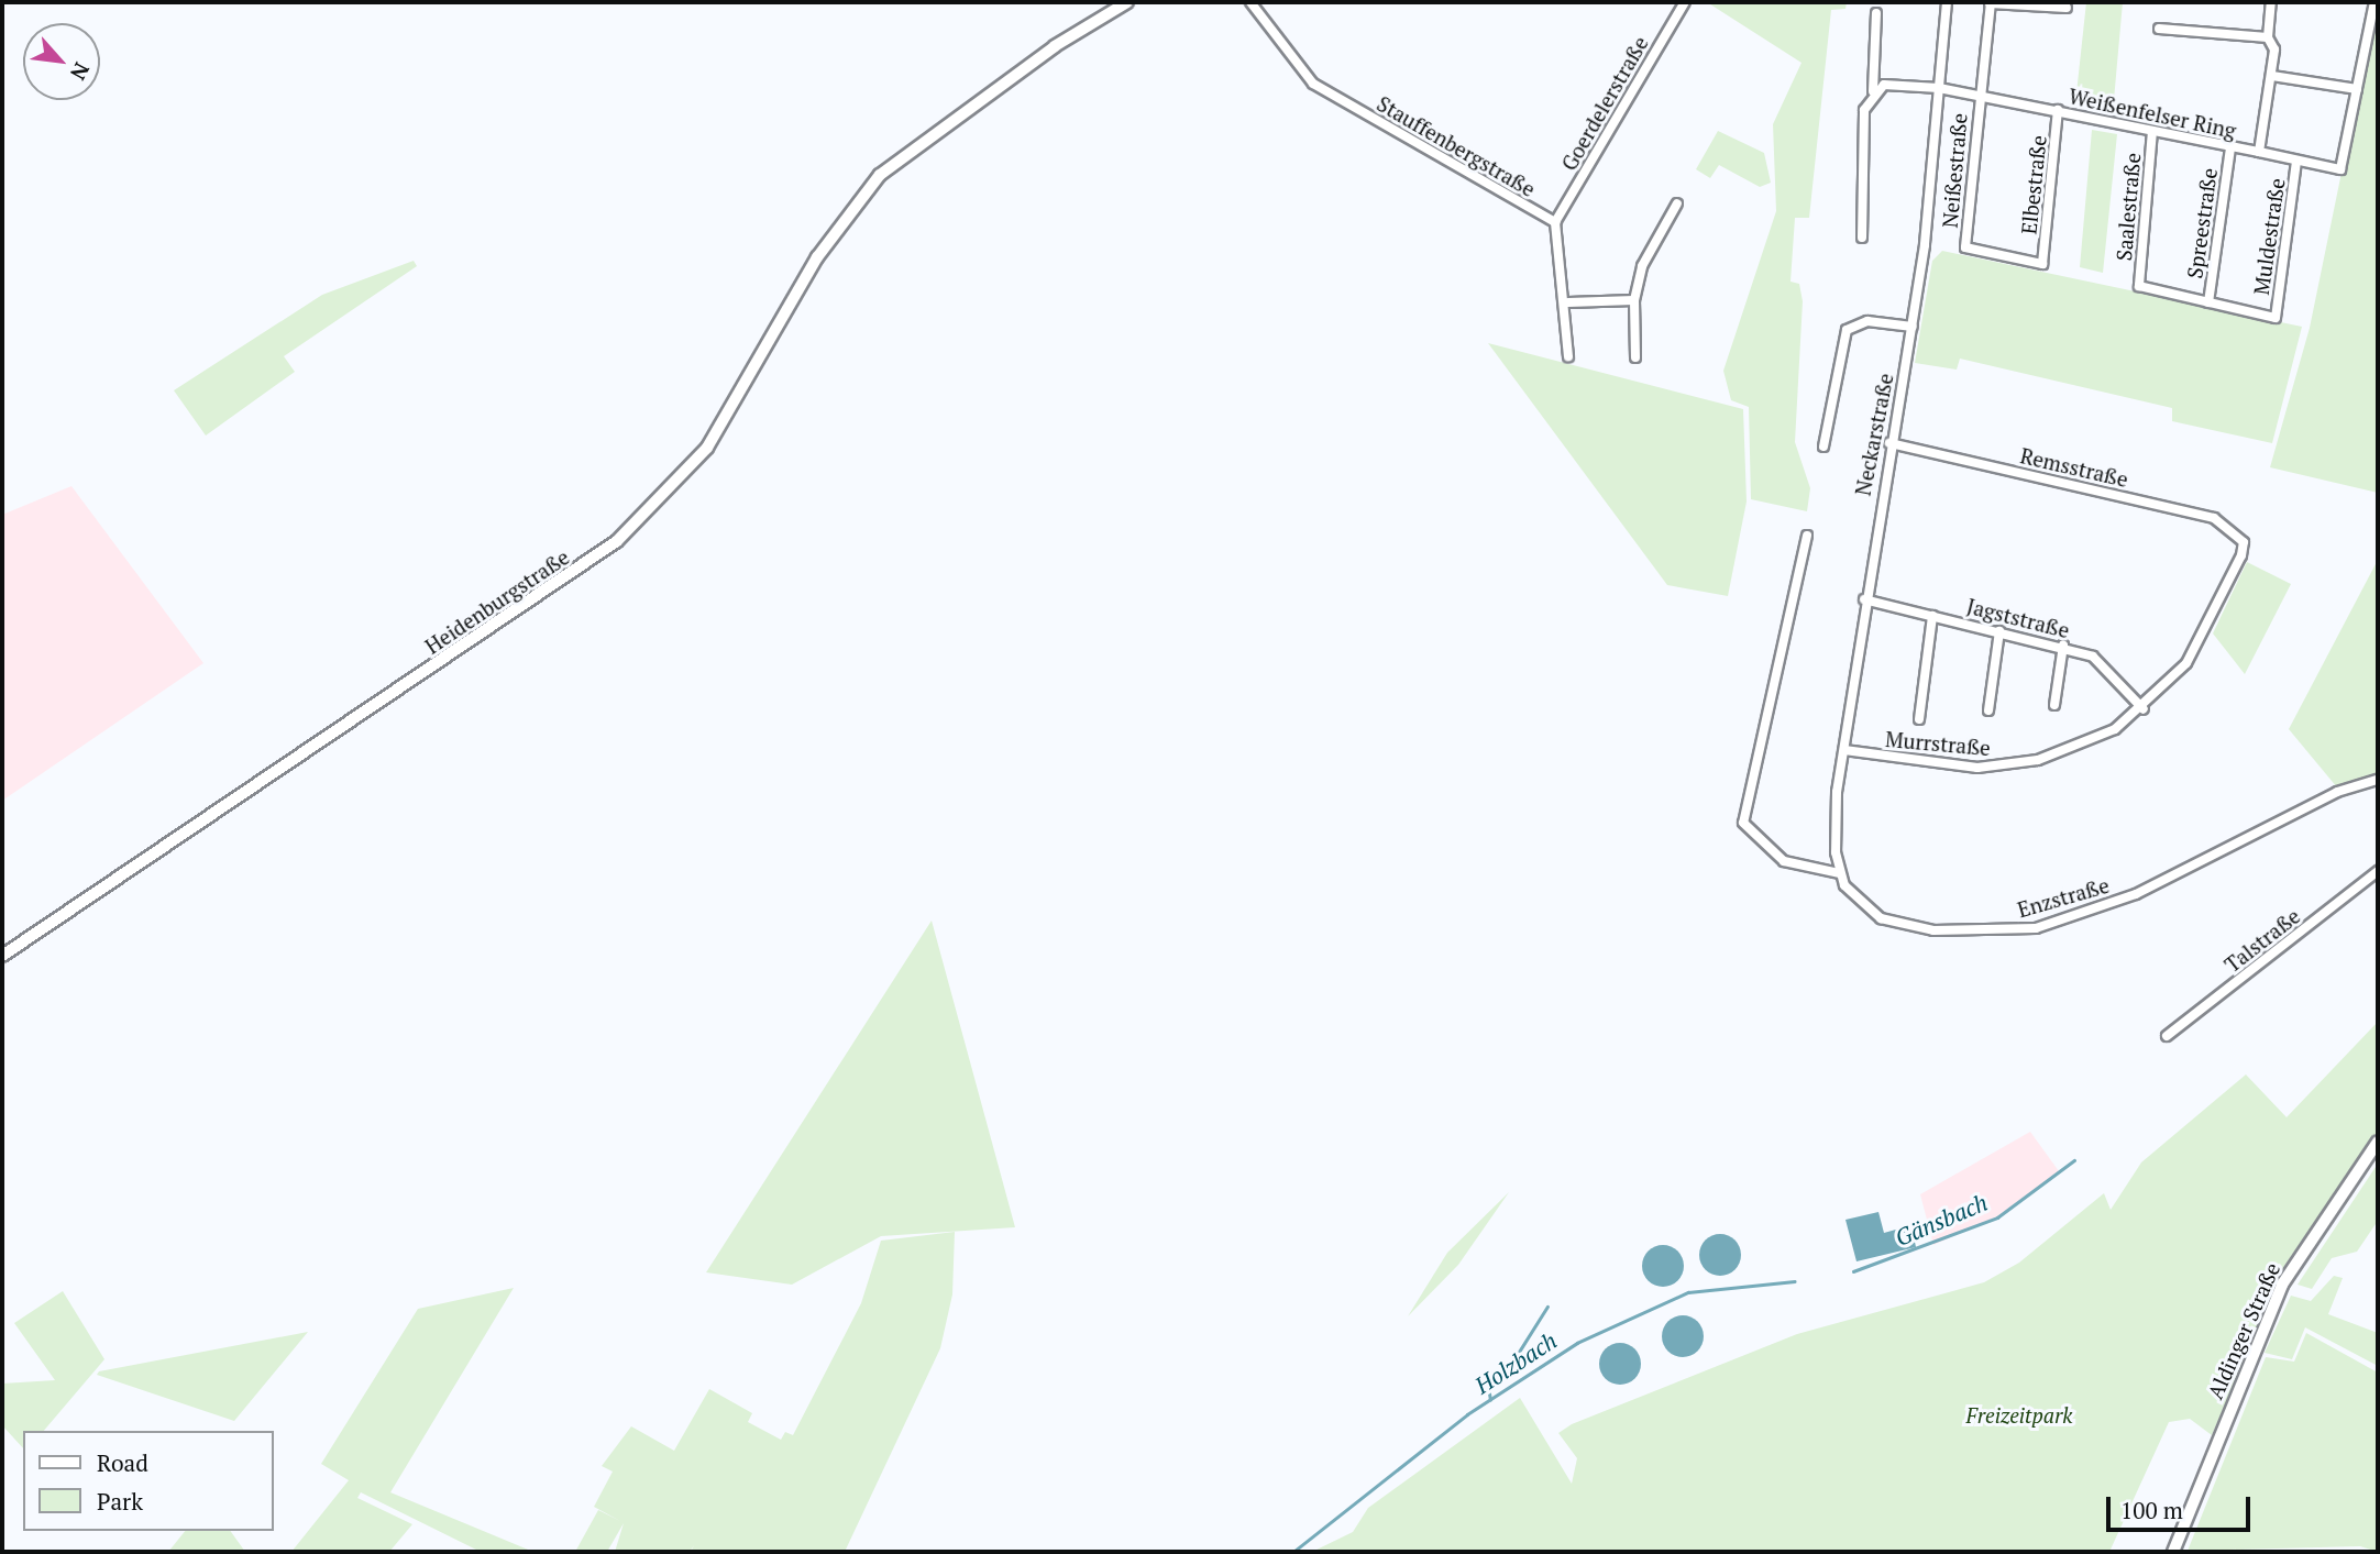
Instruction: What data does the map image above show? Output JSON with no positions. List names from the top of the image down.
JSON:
{
  "streets": {
    "main road": ["Aldinger Straße"],
    "street": [
      "Goerdelerstraße",
      "Weißenfelser Ring",
      "Stauffenbergstraße",
      "Neißestraße",
      "Elbestraße",
      "Saalestraße",
      "Spreestraße",
      "Muldestraße",
      "Neckarstraße",
      "Remsstraße",
      "Heidenburgstraße",
      "Jagststraße",
      "Murrstraße",
      "Enzstraße",
      "Talstraße"
    ]
  },
  "crossings": [
    ["Goerdelerstraße", "Stauffenbergstraße"],
    ["Weißenfelser Ring", "Neißestraße"],
    ["Weißenfelser Ring", "Elbestraße"],
    ["Weißenfelser Ring", "Saalestraße"],
    ["Weißenfelser Ring", "Spreestraße"],
    ["Weißenfelser Ring", "Neckarstraße"],
    ["Neißestraße", "Elbestraße"],
    ["Saalestraße", "Spreestraße"],
    ["Saalestraße", "Muldestraße"],
    ["Spreestraße", "Muldestraße"],
    ["Neckarstraße", "Remsstraße"],
    ["Neckarstraße", "Jagststraße"],
    ["Neckarstraße", "Murrstraße"],
    ["Neckarstraße", "Enzstraße"],
    ["Remsstraße", "Murrstraße"],
    ["Jagststraße", "Murrstraße"]
  ],
  "water": ["Gänsbach", "Holzbach"],
  "parks": ["Freizeitpark"],
  "legend": ["Road", "Park"],
  "scale_bar": "100 m",
  "north": "bottom right"
}
